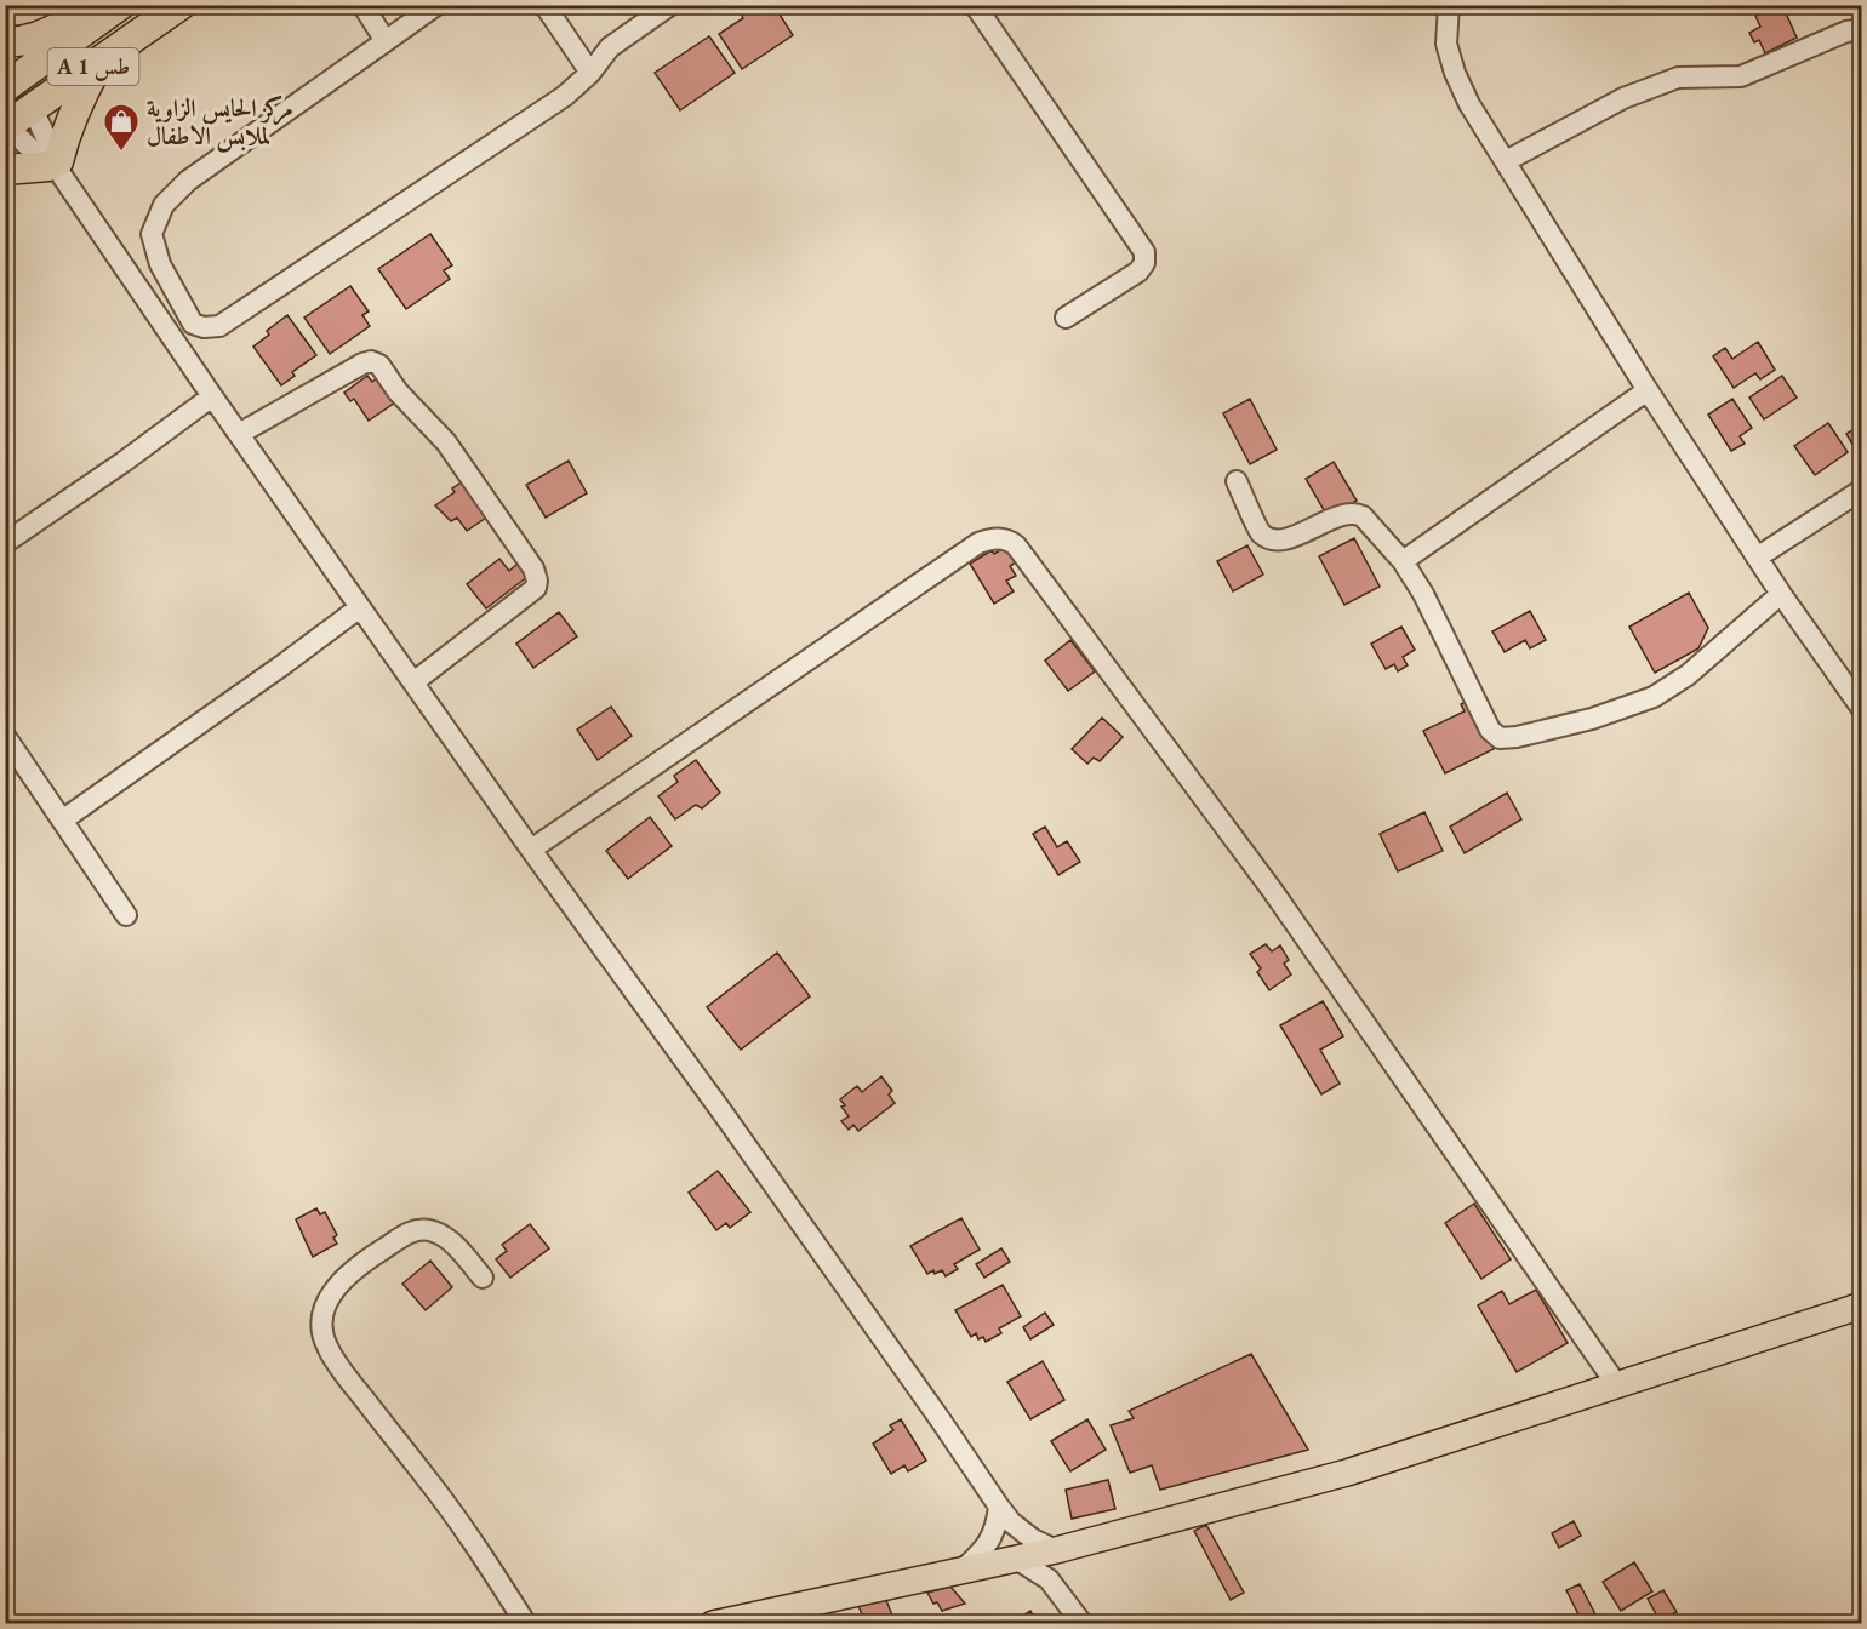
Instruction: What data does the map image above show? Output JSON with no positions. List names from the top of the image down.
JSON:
{
  "streets": {
    "highway": ["A 1 طس"]
  },
  "places": {
    "shop": ["مركز الحايس الزاوية لملابس الاطفال"]
  }
}
